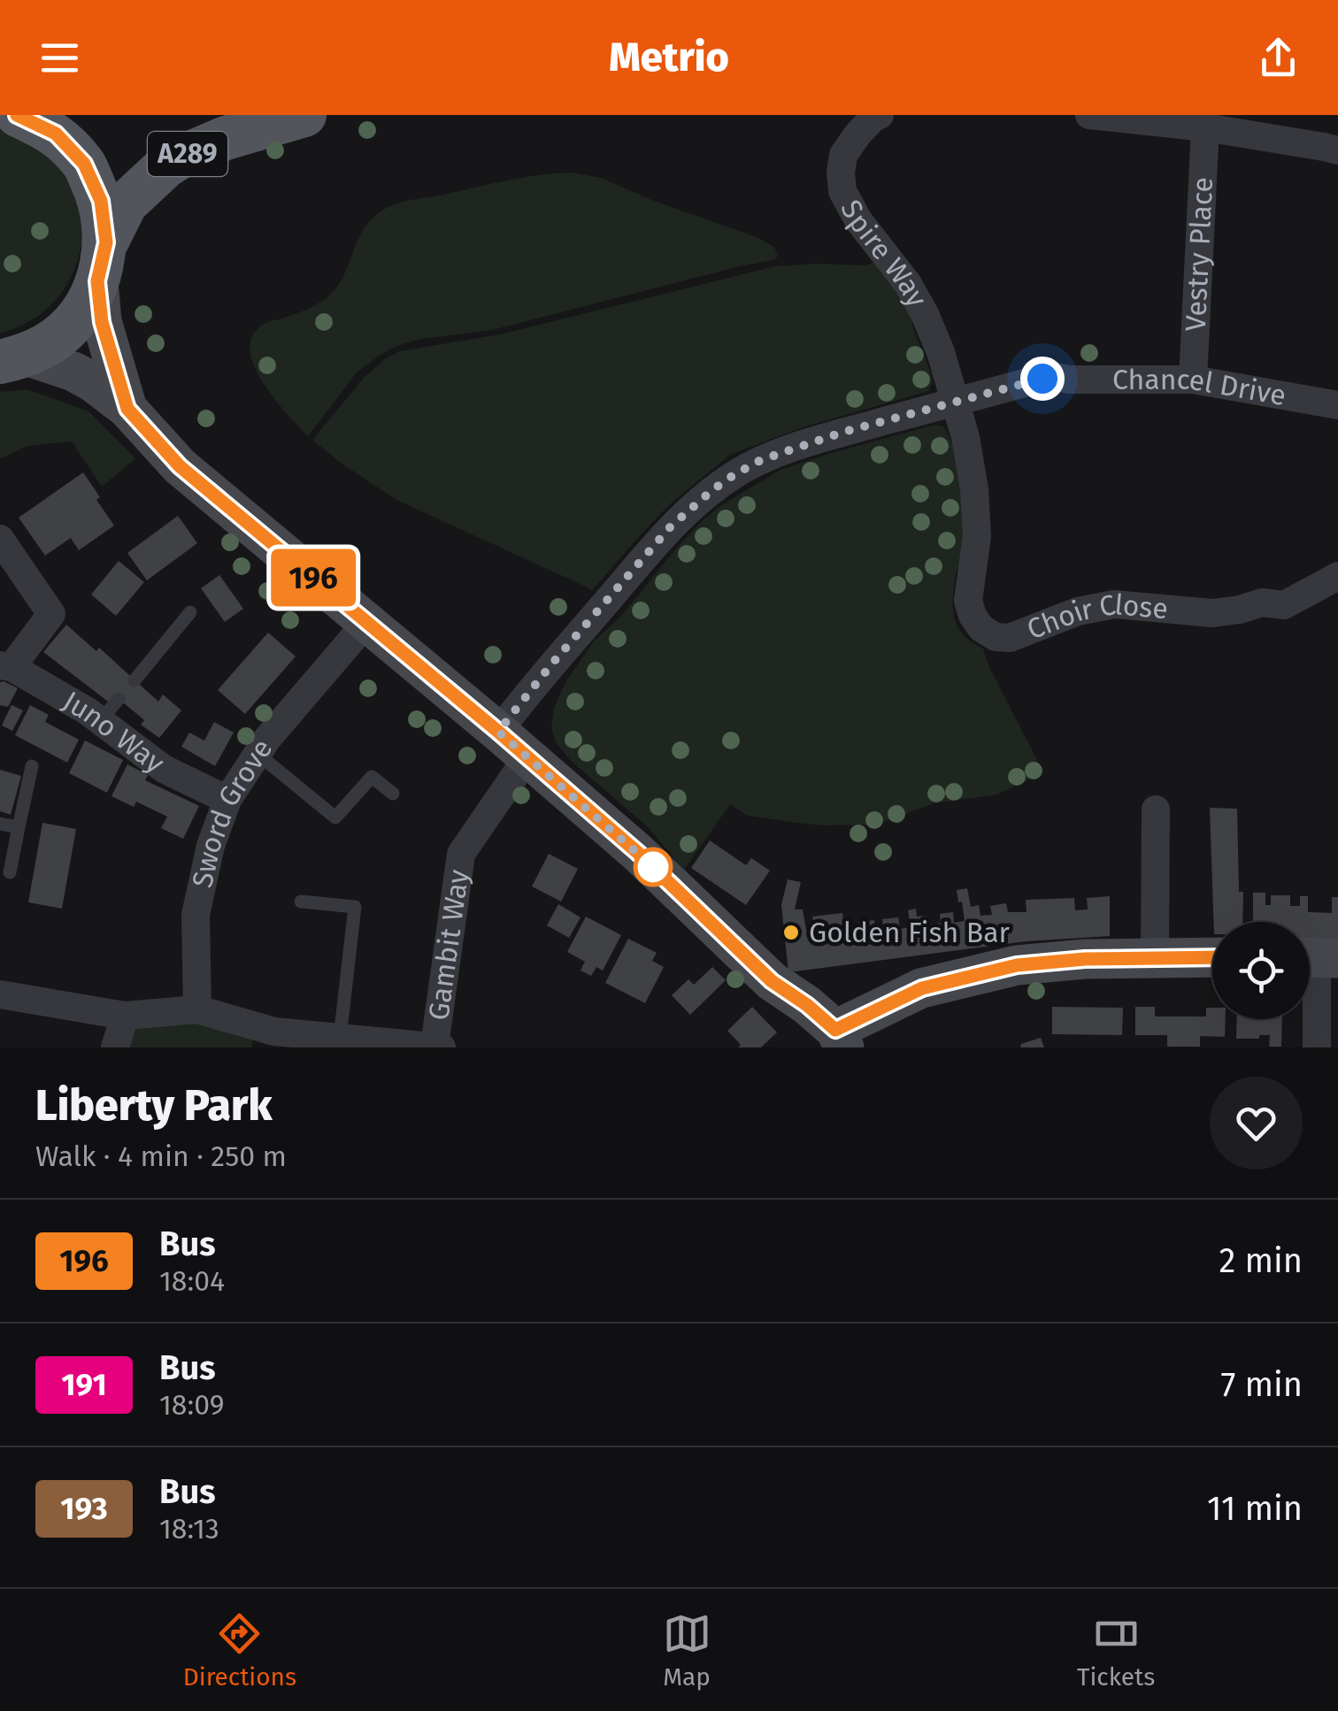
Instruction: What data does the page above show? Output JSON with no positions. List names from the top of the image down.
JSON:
{
  "streets": {
    "main road": ["A289"],
    "street": [
      "Spire Way",
      "Vestry Place",
      "Chancel Drive",
      "Choir Close",
      "Juno Way",
      "Sword Grove",
      "Gambit Way"
    ]
  },
  "crossings": [
    ["Spire Way", "Chancel Drive"],
    ["Spire Way", "Choir Close"],
    ["Vestry Place", "Chancel Drive"],
    ["Chancel Drive", "Choir Close"],
    ["Chancel Drive", "Gambit Way"],
    ["Juno Way", "Sword Grove"]
  ],
  "places": ["Golden Fish Bar"],
  "lines": ["bus line 196"],
  "page": {
    "header": "Metrio",
    "on_map": "196",
    "heading": ["Liberty Park", "Walk · 4 min · 250 m"],
    "list": [
      {
        "mark": "196",
        "name": "Bus",
        "note": "18:04",
        "value": "2 min"
      },
      {
        "mark": "191",
        "name": "Bus",
        "note": "18:09",
        "value": "7 min"
      },
      {
        "mark": "193",
        "name": "Bus",
        "note": "18:13",
        "value": "11 min"
      }
    ],
    "tabs": ["Directions", "Map", "Tickets"]
  }
}
